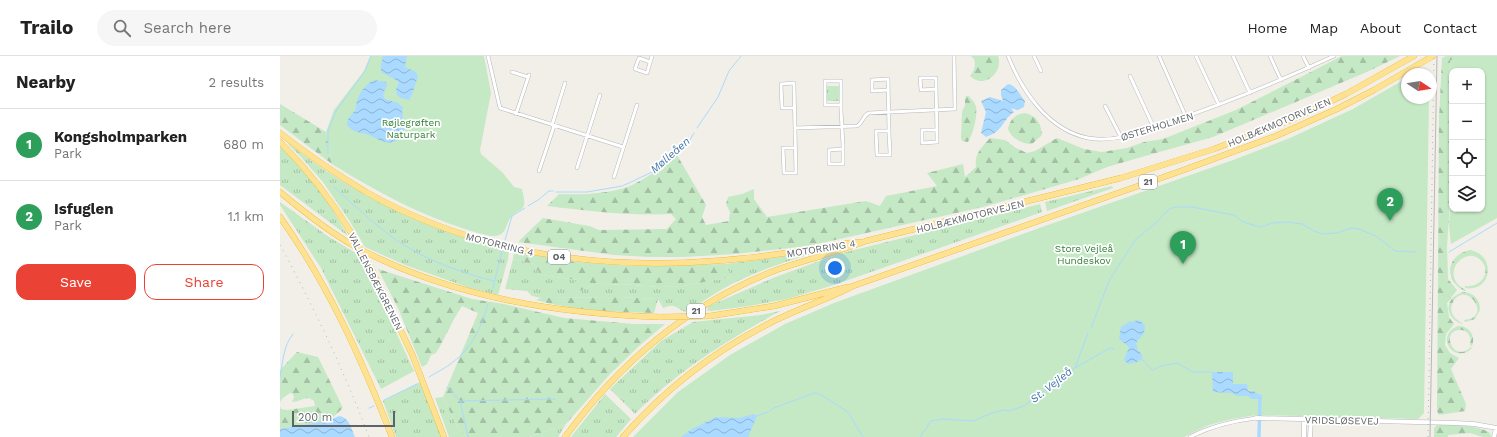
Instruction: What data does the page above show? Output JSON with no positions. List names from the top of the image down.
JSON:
{
  "streets": {
    "highway": [
      "HOLBÆKMOTORVEJEN",
      "21",
      "MOTORRING 4",
      "O4",
      "VALLENSBÆKGRENEN"
    ],
    "street": ["ØSTERHOLMEN", "VRIDSLØSEVEJ"]
  },
  "crossings": [
    ["HOLBÆKMOTORVEJEN", "MOTORRING 4"]
  ],
  "water": ["Mølleåen", "St. Vejleå"],
  "parks": ["Røjlegrøften Naturpark", "Store Vejleå Hundeskov"],
  "scale_bar": "200 m",
  "north": "right",
  "page": {
    "header": "Trailo",
    "search": "Search here",
    "nav": [
      "Home",
      "Map",
      "About",
      "Contact"
    ],
    "heading": ["Nearby", "2 results"],
    "map_buttons": ["+", "−"],
    "list": [
      {
        "mark": "1",
        "name": "Kongsholmparken",
        "note": "Park",
        "value": "680 m"
      },
      {
        "mark": "2",
        "name": "Isfuglen",
        "note": "Park",
        "value": "1.1 km"
      }
    ],
    "pins": ["2", "1"],
    "buttons": ["Save", "Share"],
    "scale": "200 m"
  }
}
